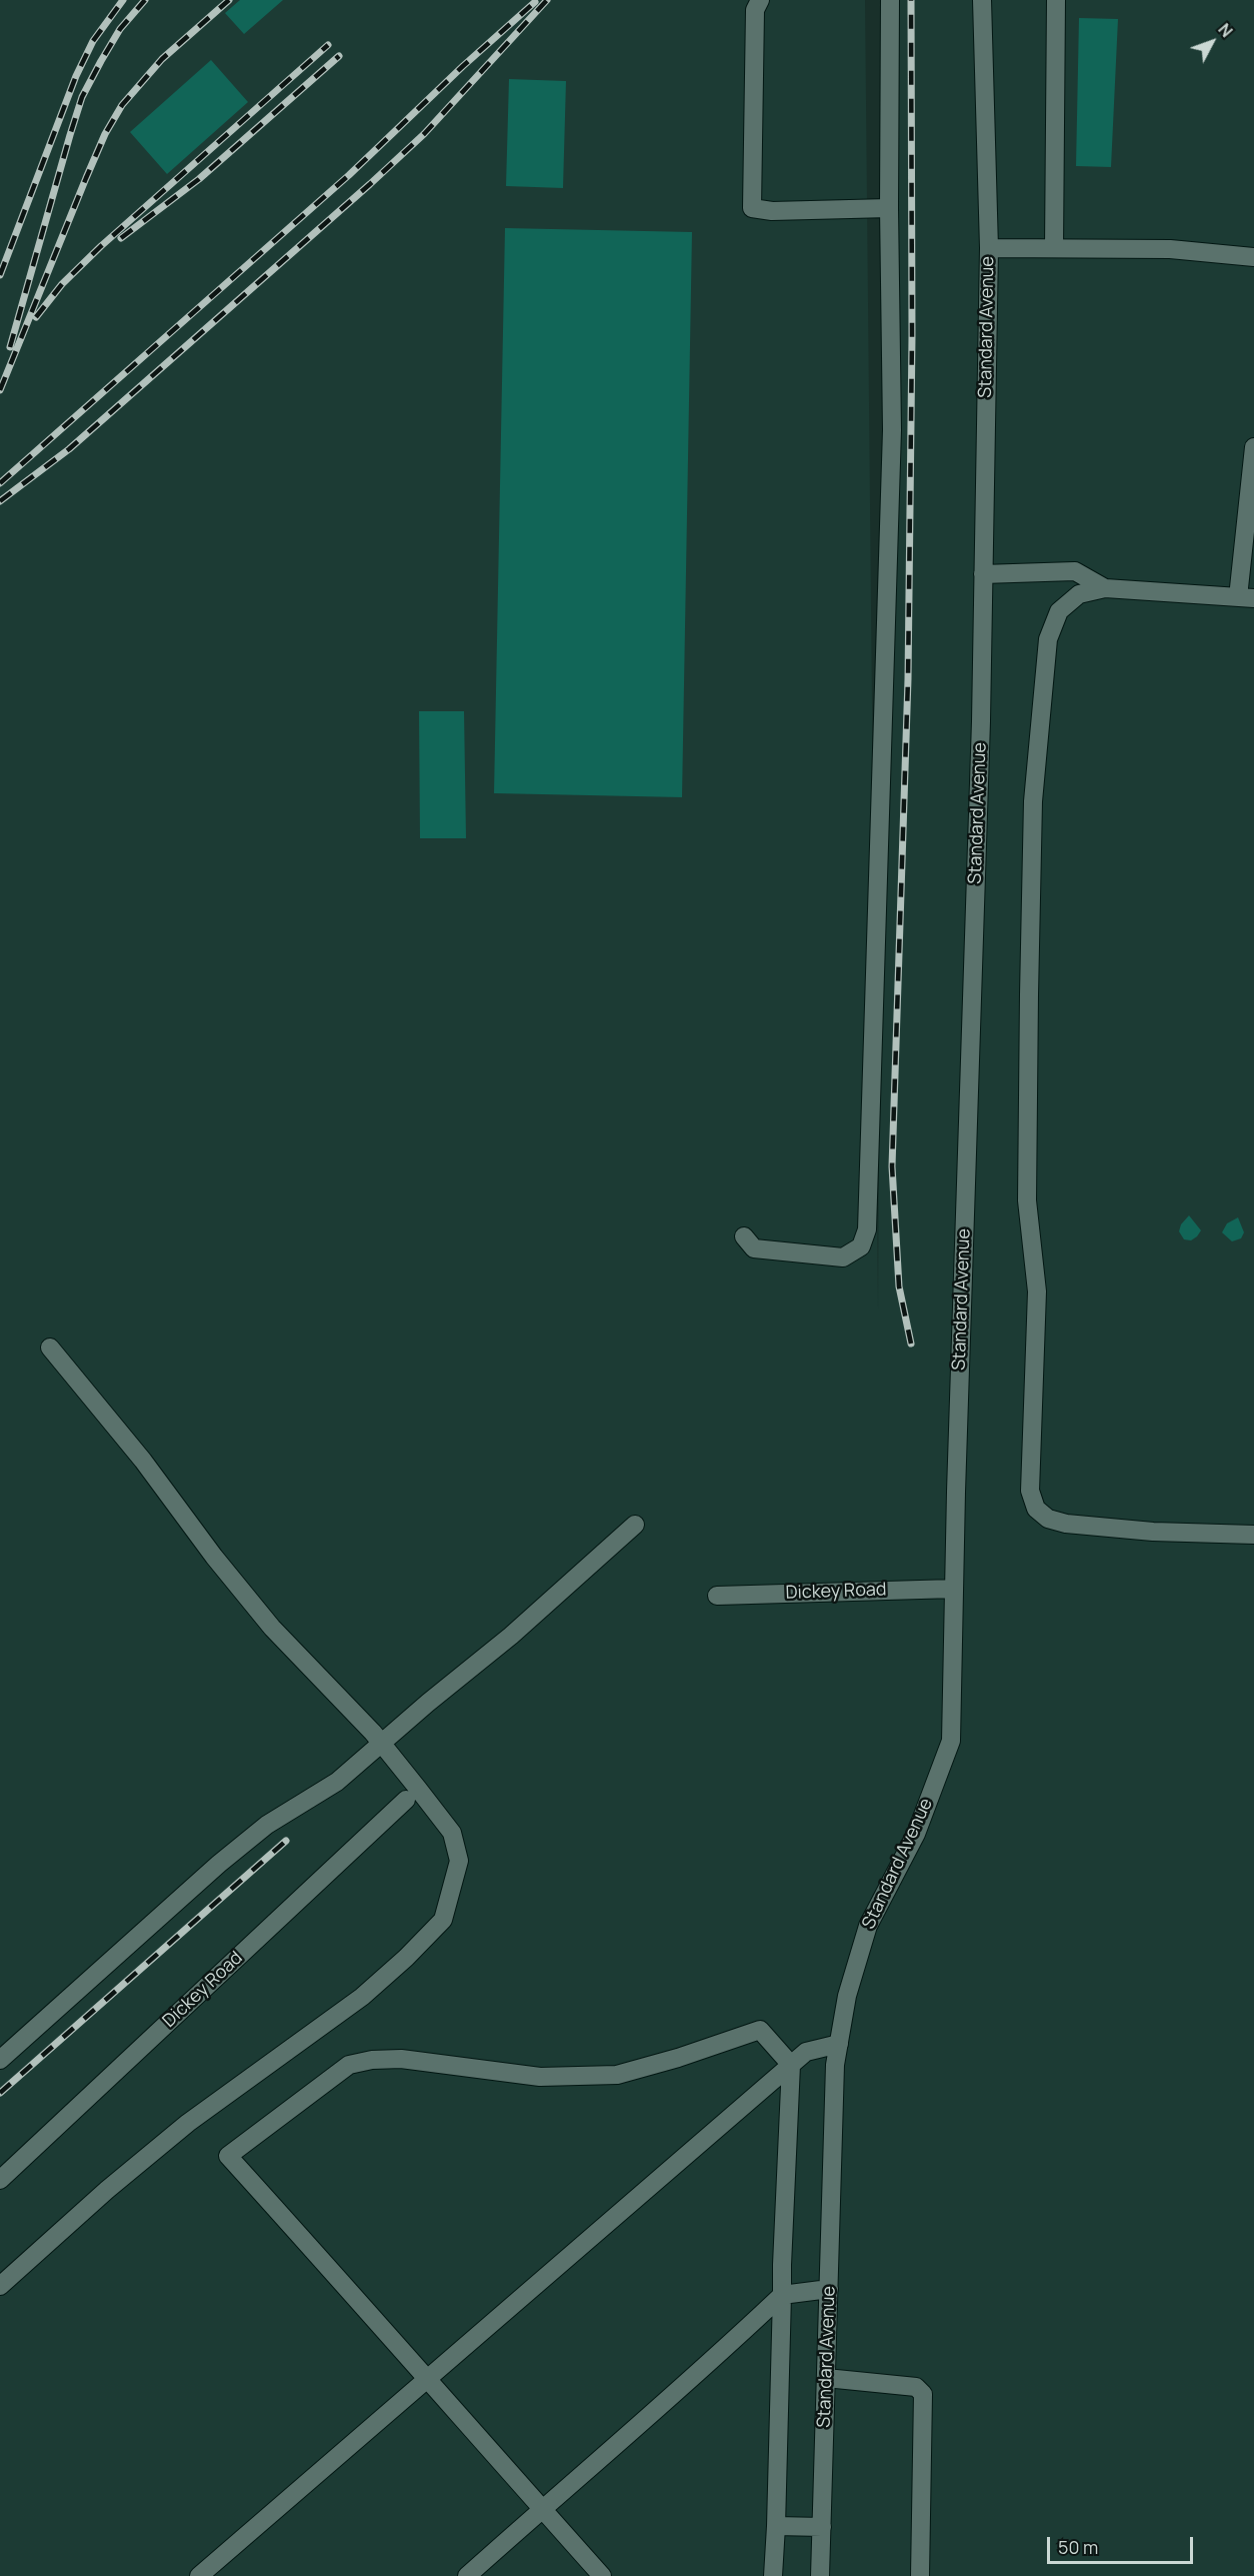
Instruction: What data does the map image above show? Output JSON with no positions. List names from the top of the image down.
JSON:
{
  "streets": {
    "street": ["Standard Avenue", "Dickey Road"]
  },
  "crossings": [
    ["Standard Avenue", "Dickey Road"]
  ],
  "scale_bar": "50 m",
  "north": "top right"
}
